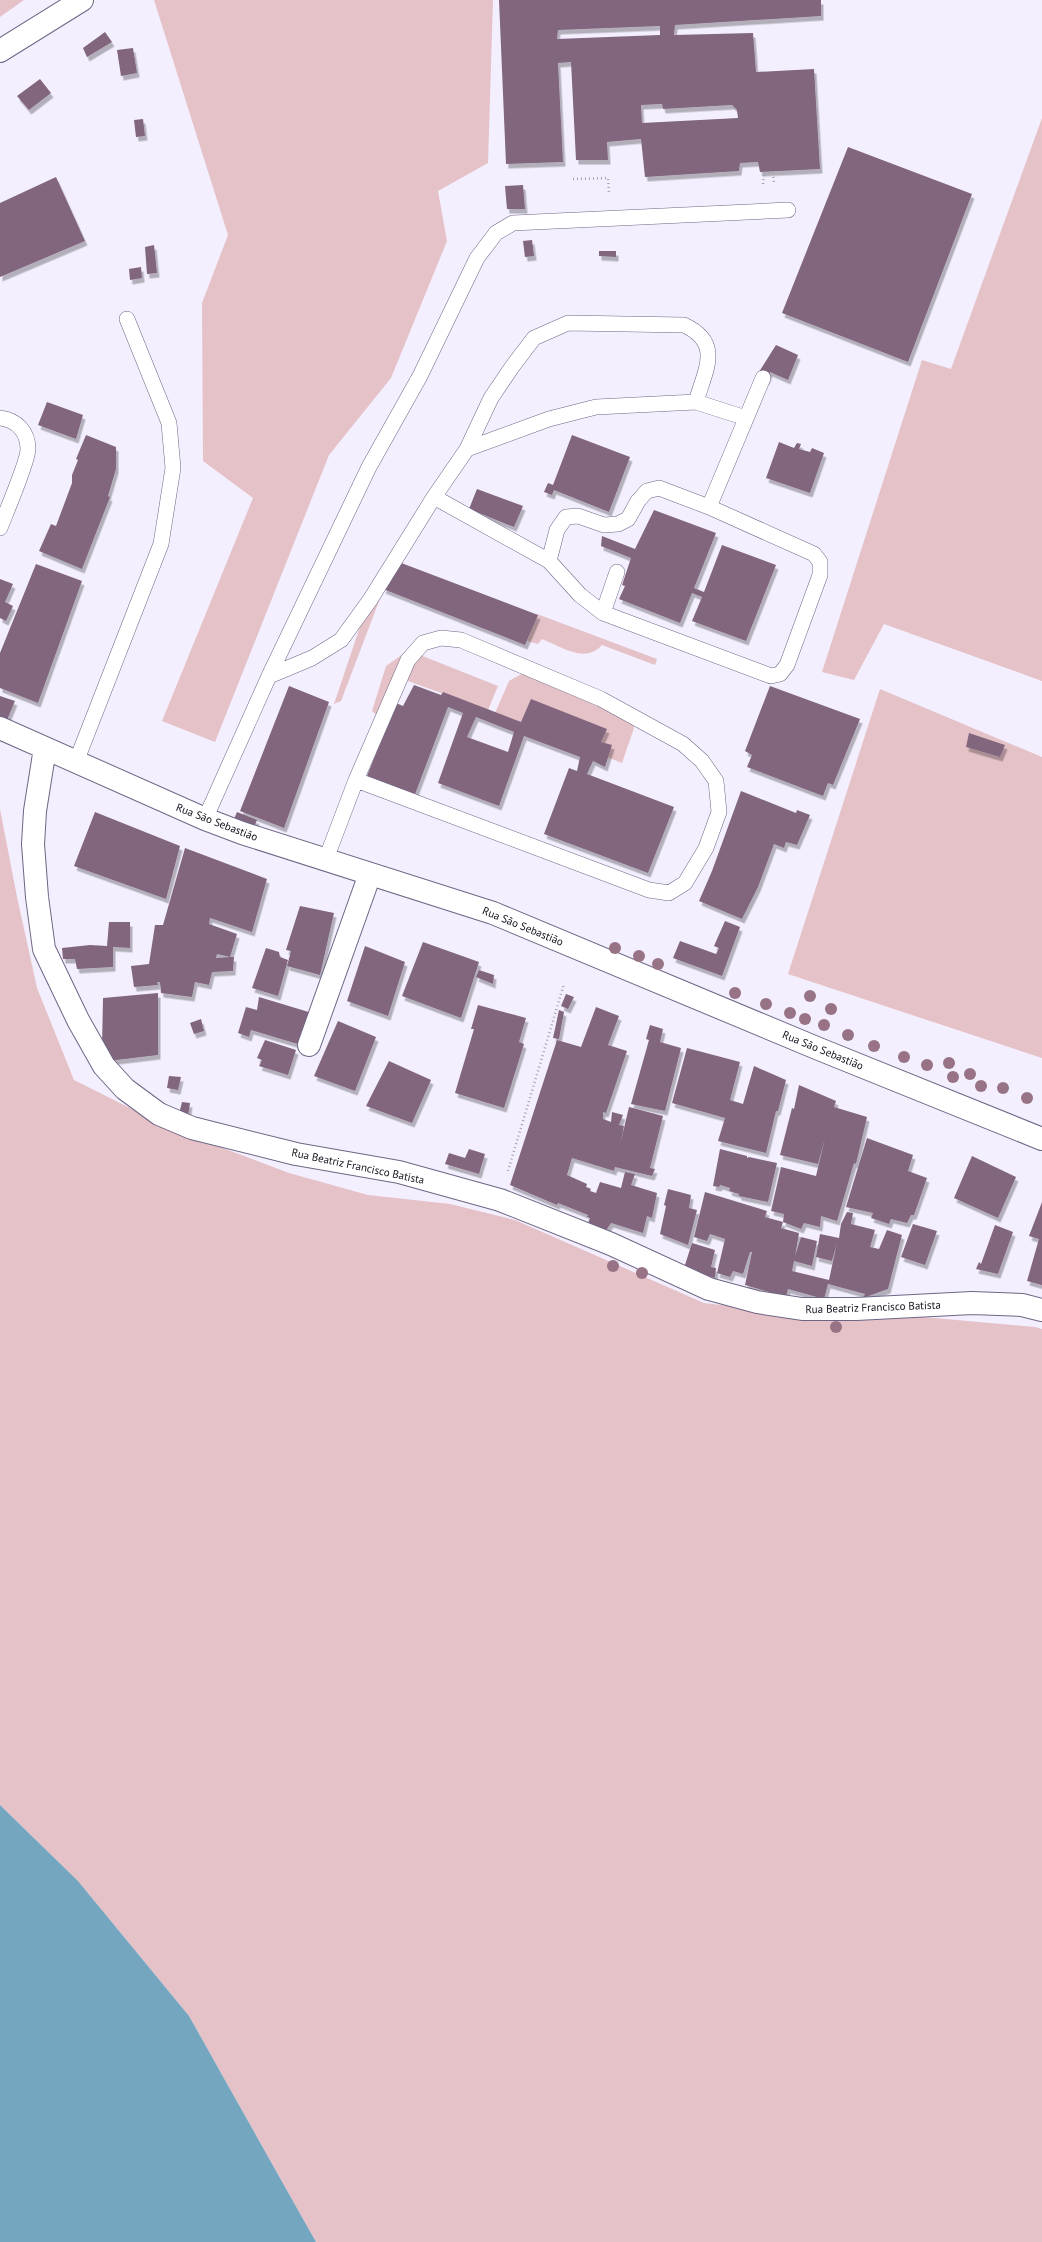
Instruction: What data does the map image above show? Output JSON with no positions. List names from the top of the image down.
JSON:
{
  "streets": {
    "street": ["Rua São Sebastião", "Rua Beatriz Francisco Batista"]
  },
  "crossings": [
    ["Rua São Sebastião", "Rua Beatriz Francisco Batista"]
  ]
}
